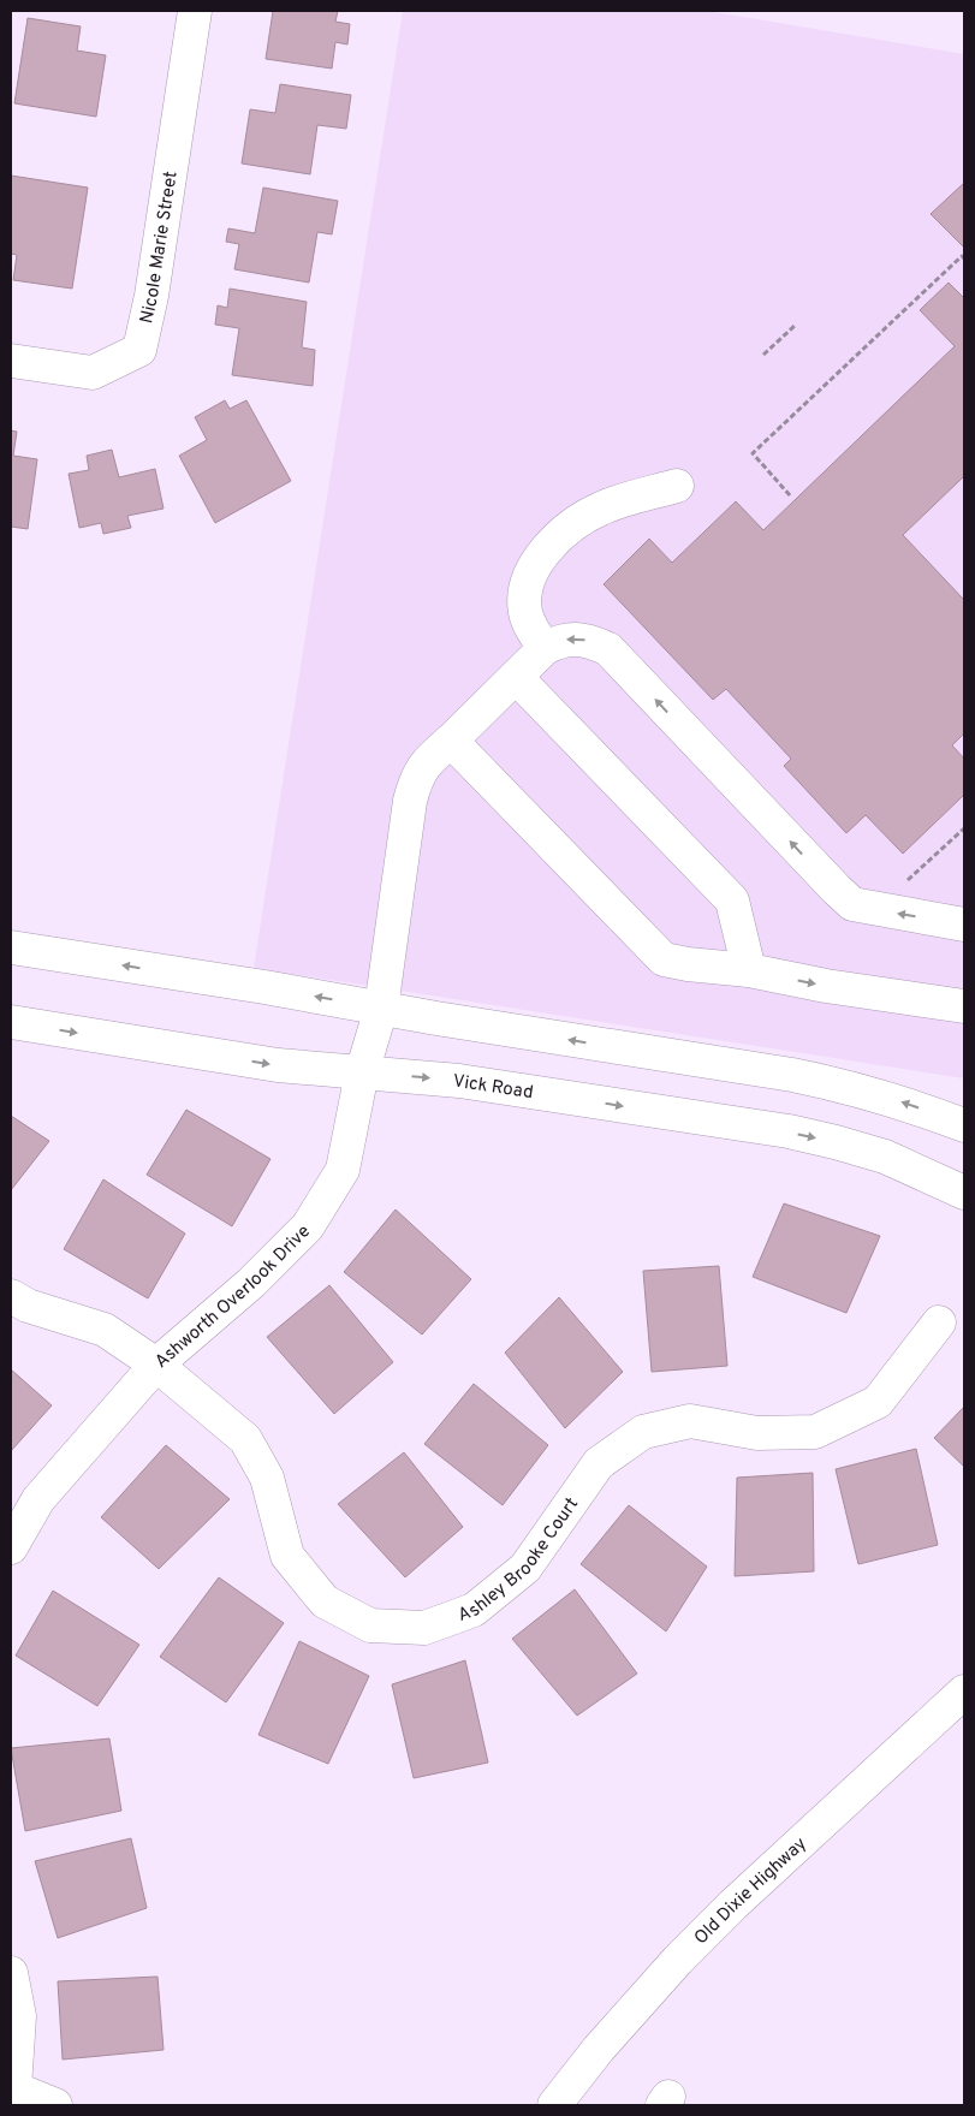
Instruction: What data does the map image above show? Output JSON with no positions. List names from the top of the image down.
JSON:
{
  "streets": {
    "street": [
      "Nicole Marie Street",
      "Vick Road",
      "Ashworth Overlook Drive",
      "Ashley Brooke Court",
      "Old Dixie Highway"
    ]
  },
  "crossings": [
    ["Vick Road", "Ashworth Overlook Drive"],
    ["Ashworth Overlook Drive", "Ashley Brooke Court"]
  ]
}
